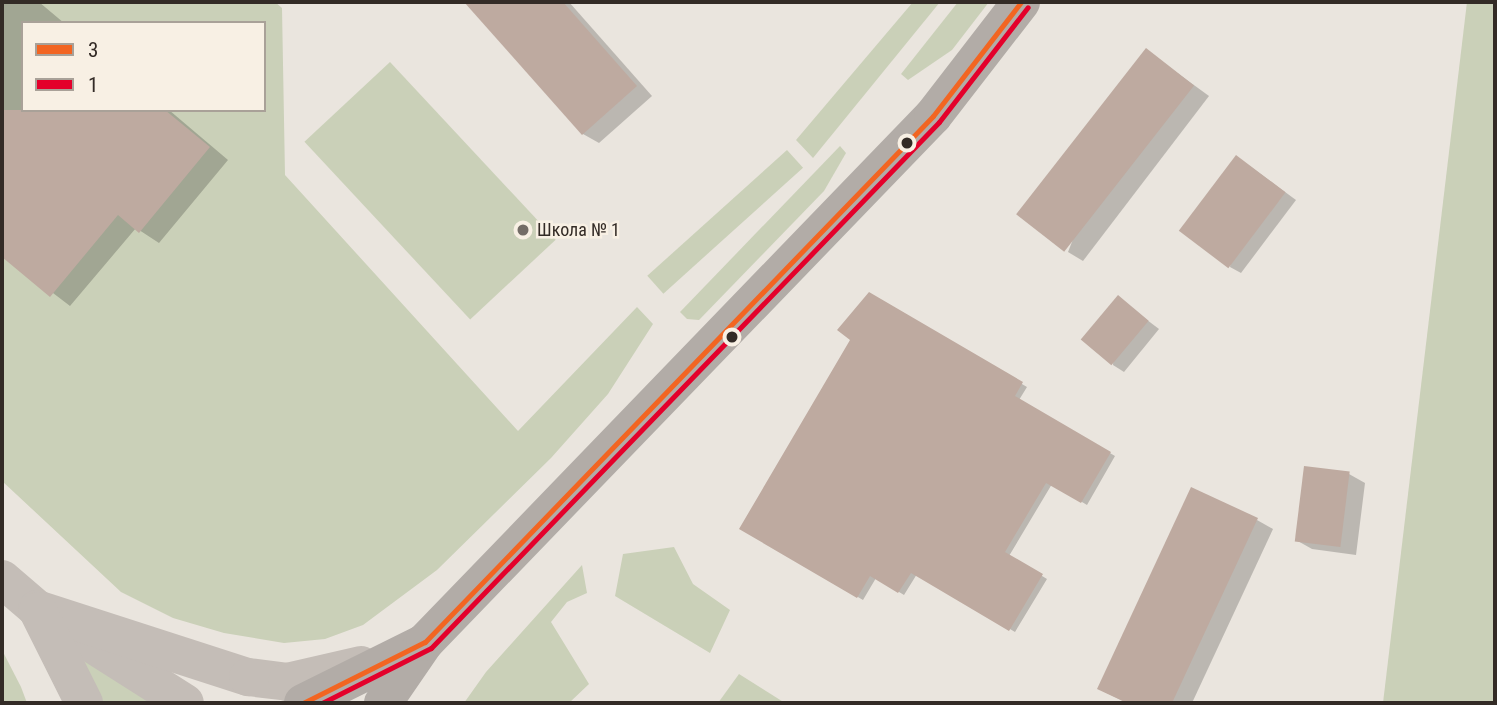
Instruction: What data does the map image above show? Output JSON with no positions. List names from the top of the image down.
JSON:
{
  "places": ["Школа № 1"],
  "lines": ["transit line 3", "transit line 1"],
  "legend": ["3", "1"]
}
